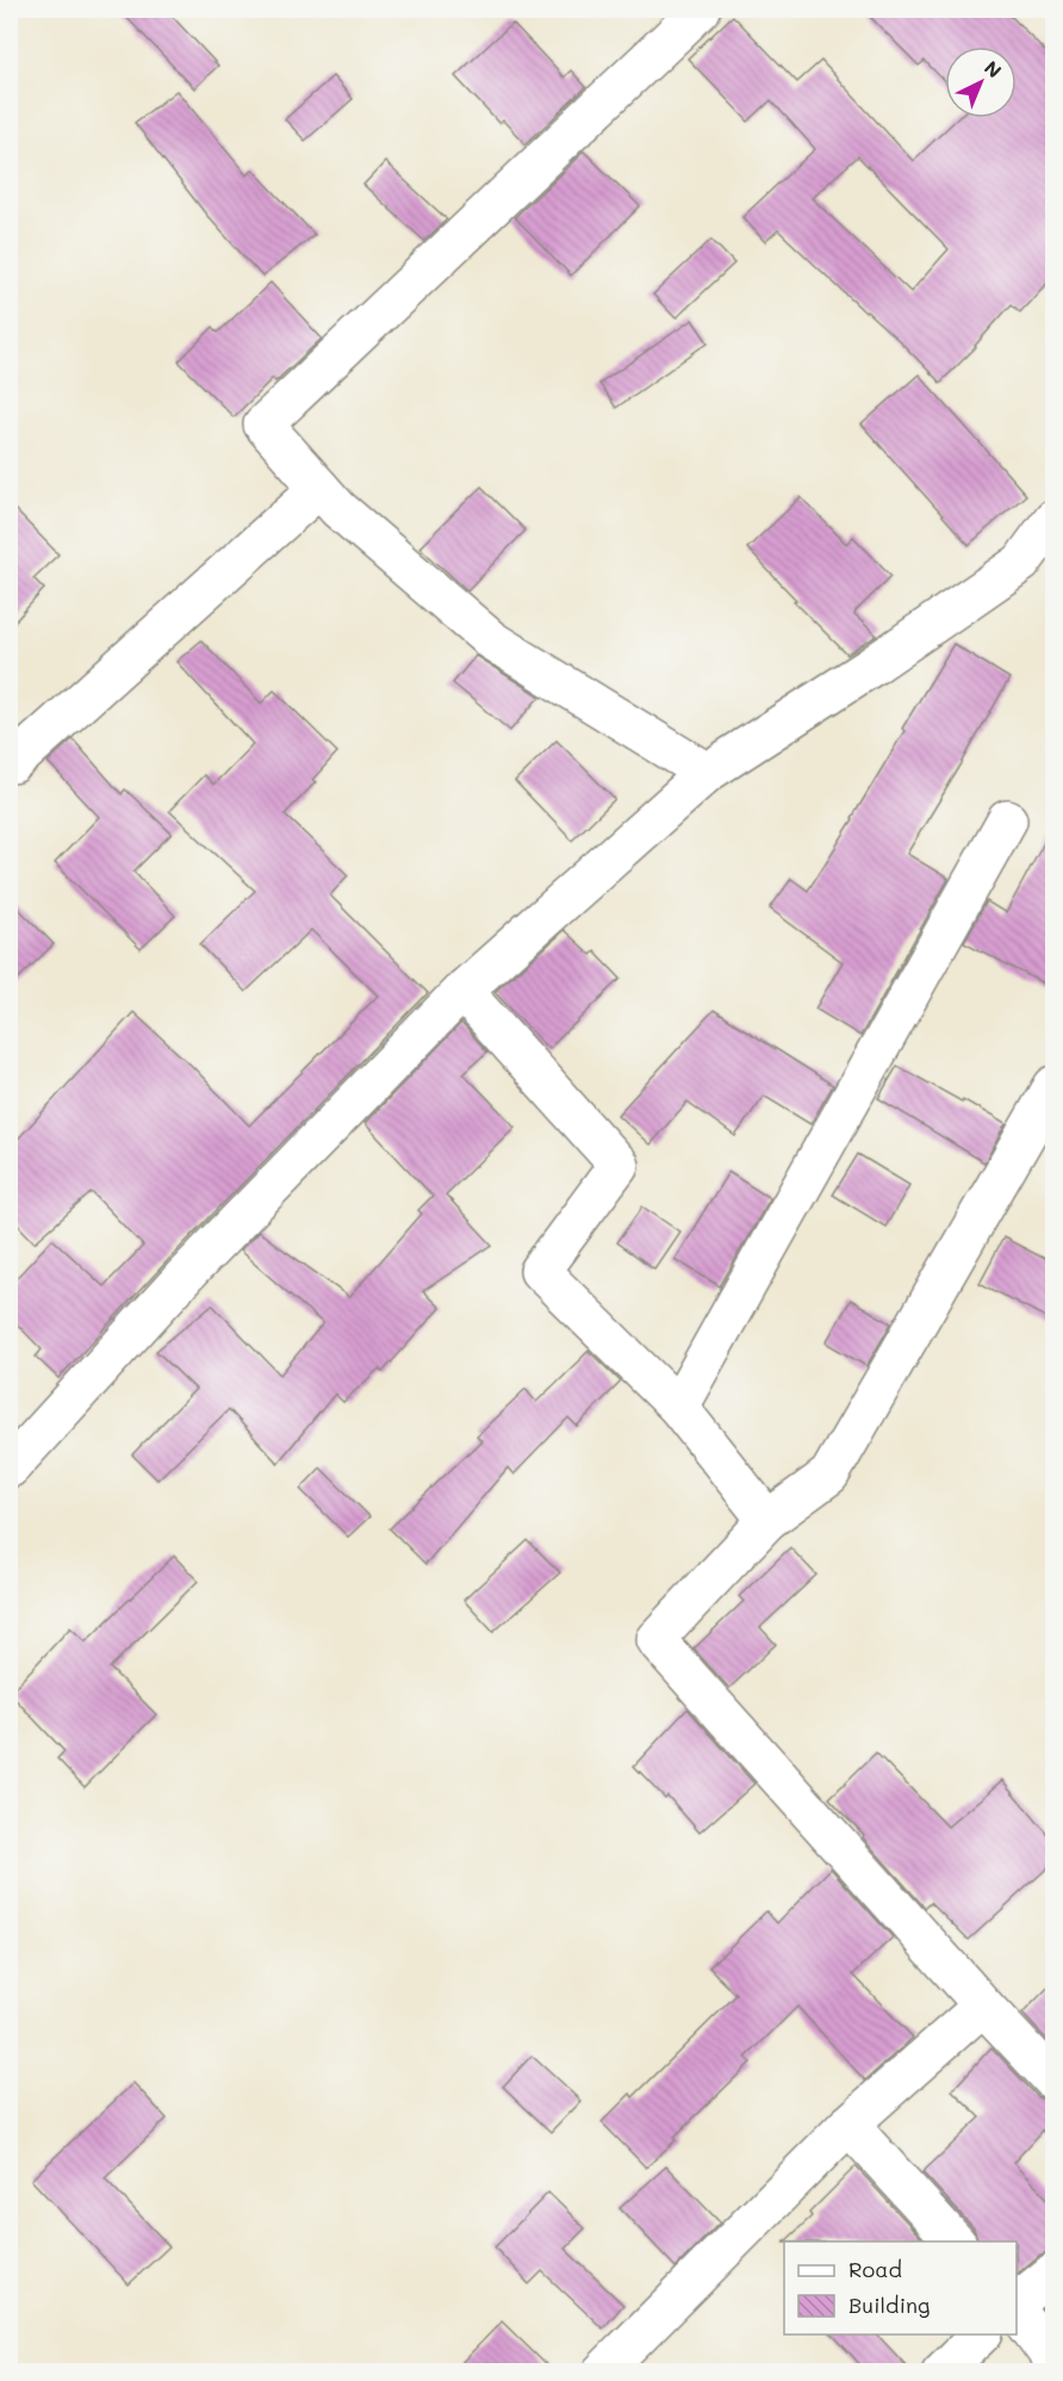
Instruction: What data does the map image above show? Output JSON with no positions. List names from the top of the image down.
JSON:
{
  "legend": ["Road", "Building"],
  "north": "top right"
}
